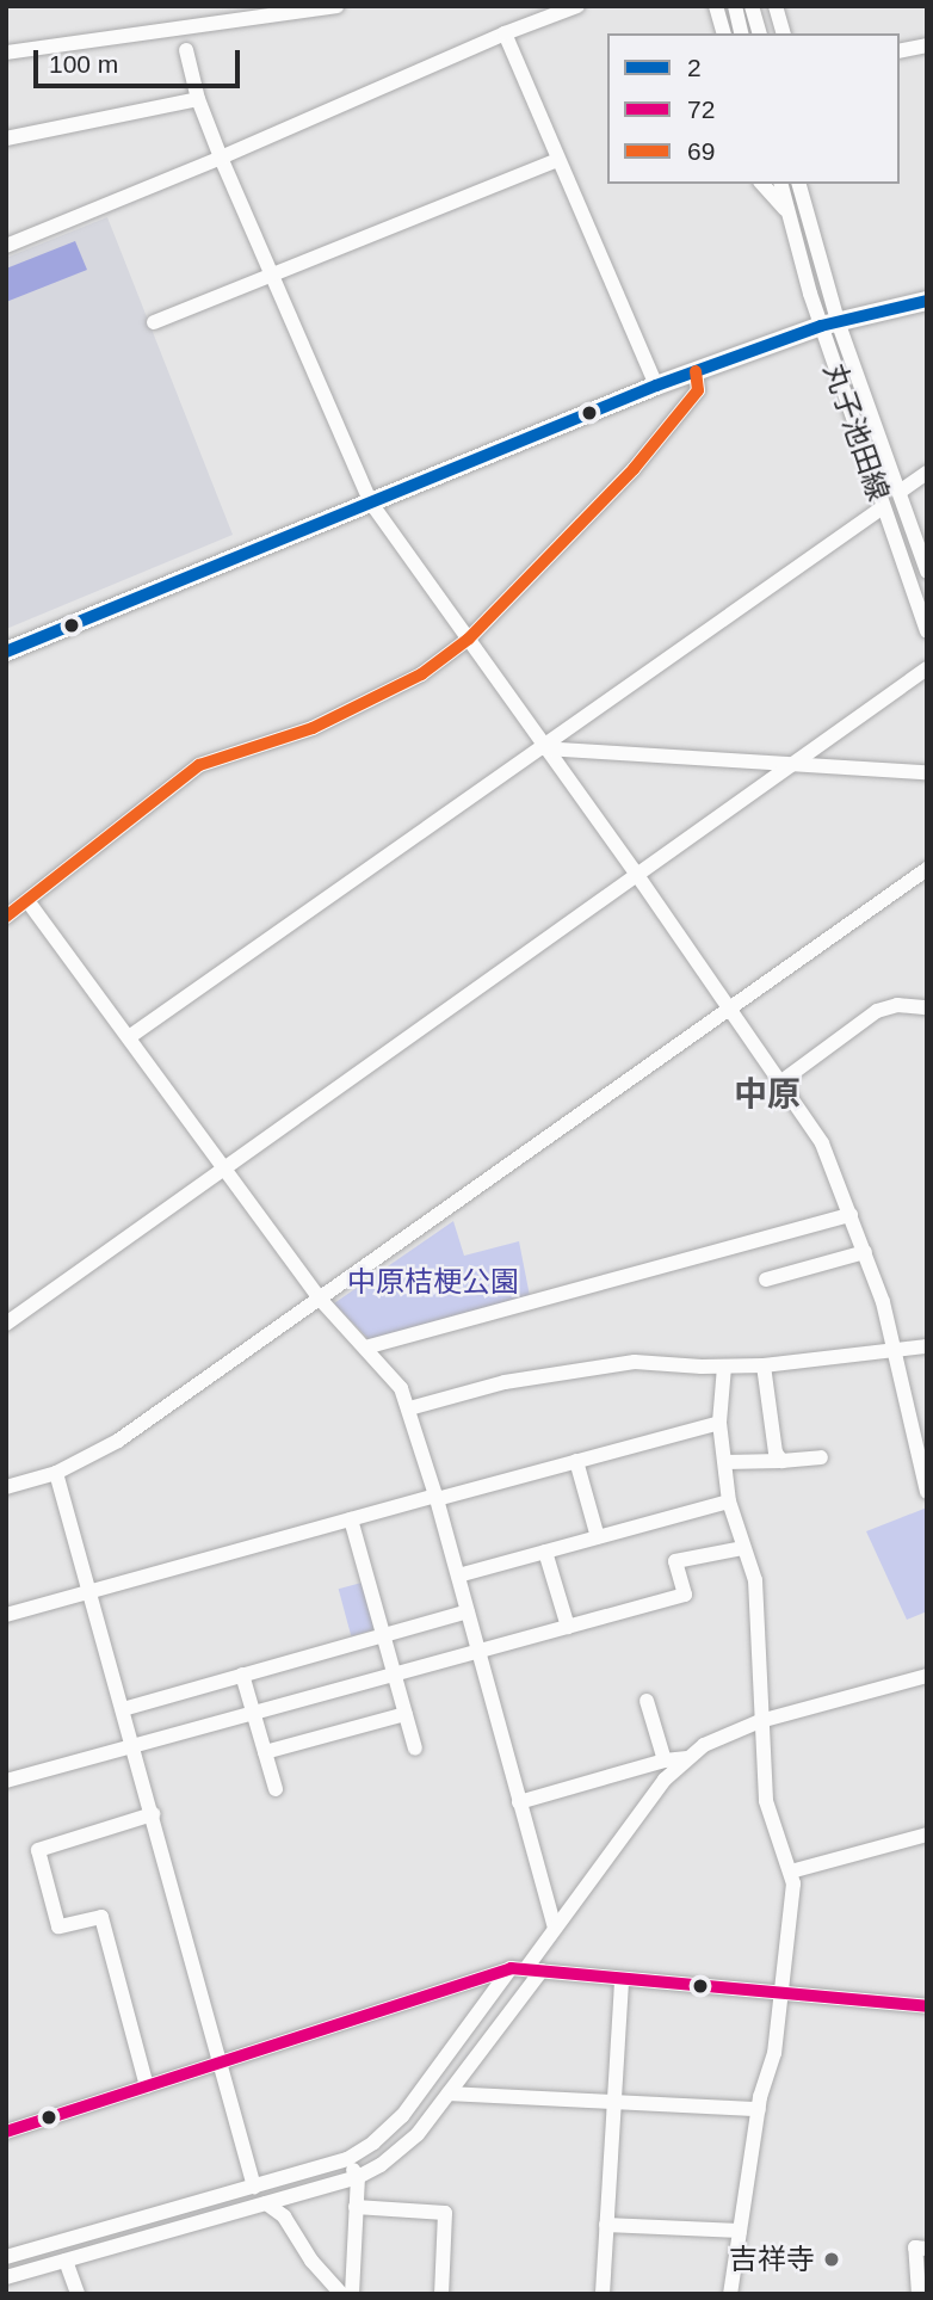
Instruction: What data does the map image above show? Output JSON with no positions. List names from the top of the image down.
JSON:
{
  "streets": {
    "street": ["丸子池田線"]
  },
  "districts": ["中原"],
  "parks": ["中原桔梗公園"],
  "places": ["吉祥寺"],
  "lines": ["transit line 2", "transit line 69", "transit line 72"],
  "legend": ["2", "72", "69"],
  "scale_bar": "100 m"
}
